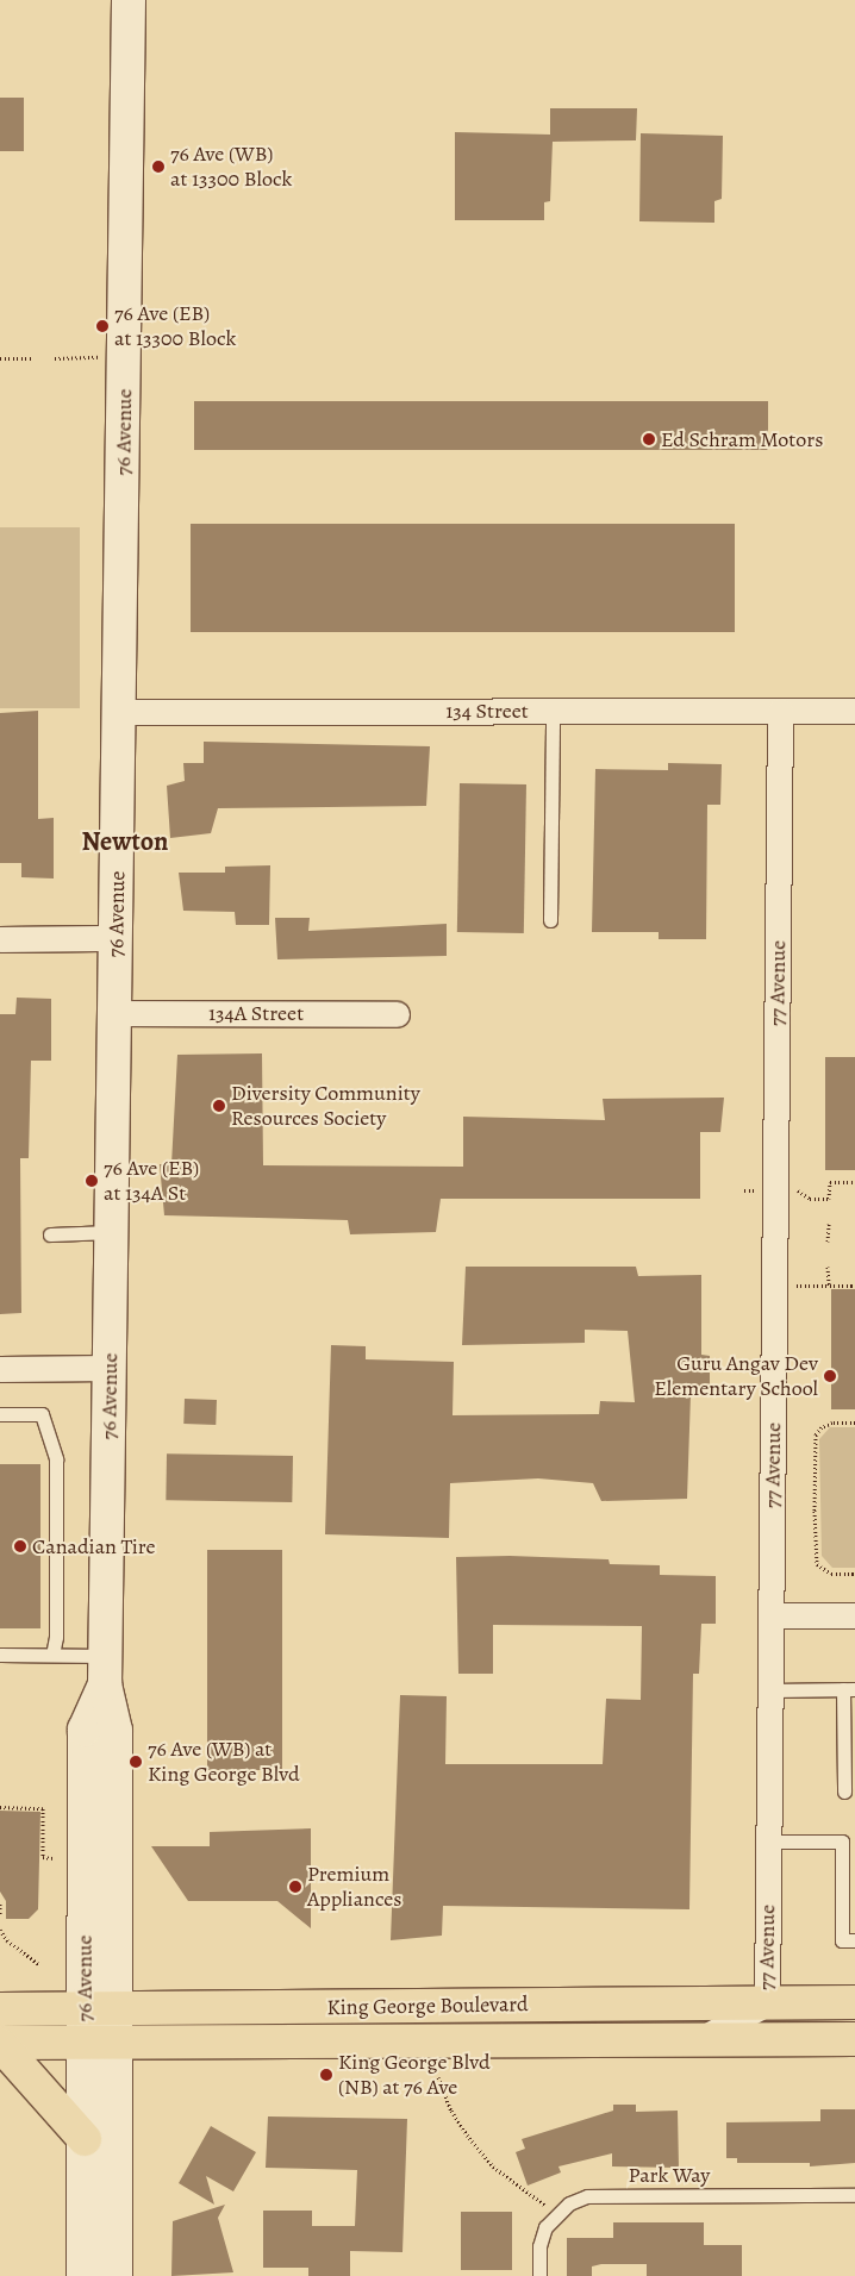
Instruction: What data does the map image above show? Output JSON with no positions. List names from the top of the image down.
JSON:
{
  "streets": {
    "main road": ["76 Avenue", "King George Boulevard"],
    "street": ["134 Street", "77 Avenue", "134A Street"],
    "lane": ["Park Way"]
  },
  "crossings": [
    ["76 Avenue", "134 Street"],
    ["76 Avenue", "134A Street"],
    ["76 Avenue", "King George Boulevard"],
    ["134 Street", "77 Avenue"],
    ["77 Avenue", "King George Boulevard"]
  ],
  "districts": ["Newton"],
  "places": [
    "76 Ave (WB) at 13300 Block",
    "76 Ave (EB) at 13300 Block",
    "Ed Schram Motors",
    "Diversity Community Resources Society",
    "76 Ave (EB) at 134A St",
    "Guru Angav Dev Elementary School",
    "Canadian Tire",
    "76 Ave (WB) at King George Blvd",
    "Premium Appliances",
    "King George Blvd (NB) at 76 Ave"
  ]
}
